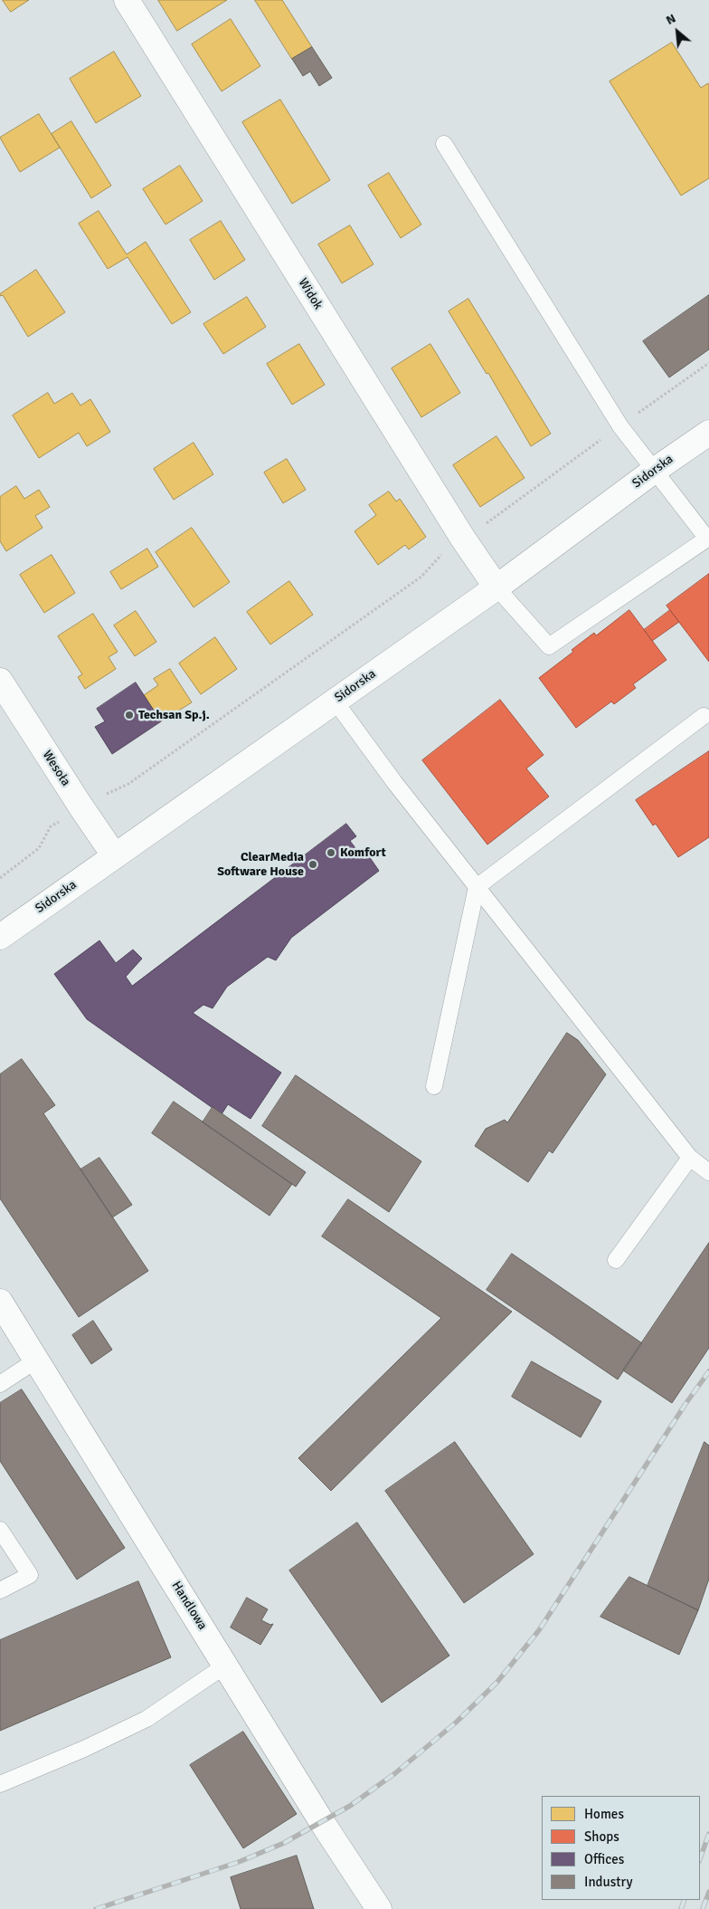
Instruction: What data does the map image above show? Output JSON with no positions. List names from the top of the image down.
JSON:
{
  "streets": {
    "street": [
      "Widok",
      "Sidorska",
      "Wesoła",
      "Handlowa"
    ]
  },
  "crossings": [
    ["Widok", "Sidorska"],
    ["Sidorska", "Wesoła"]
  ],
  "places": ["Techsan Sp.j.", "Komfort", "ClearMedia Software House"],
  "legend": [
    "Homes",
    "Shops",
    "Offices",
    "Industry"
  ],
  "north": "top left"
}
